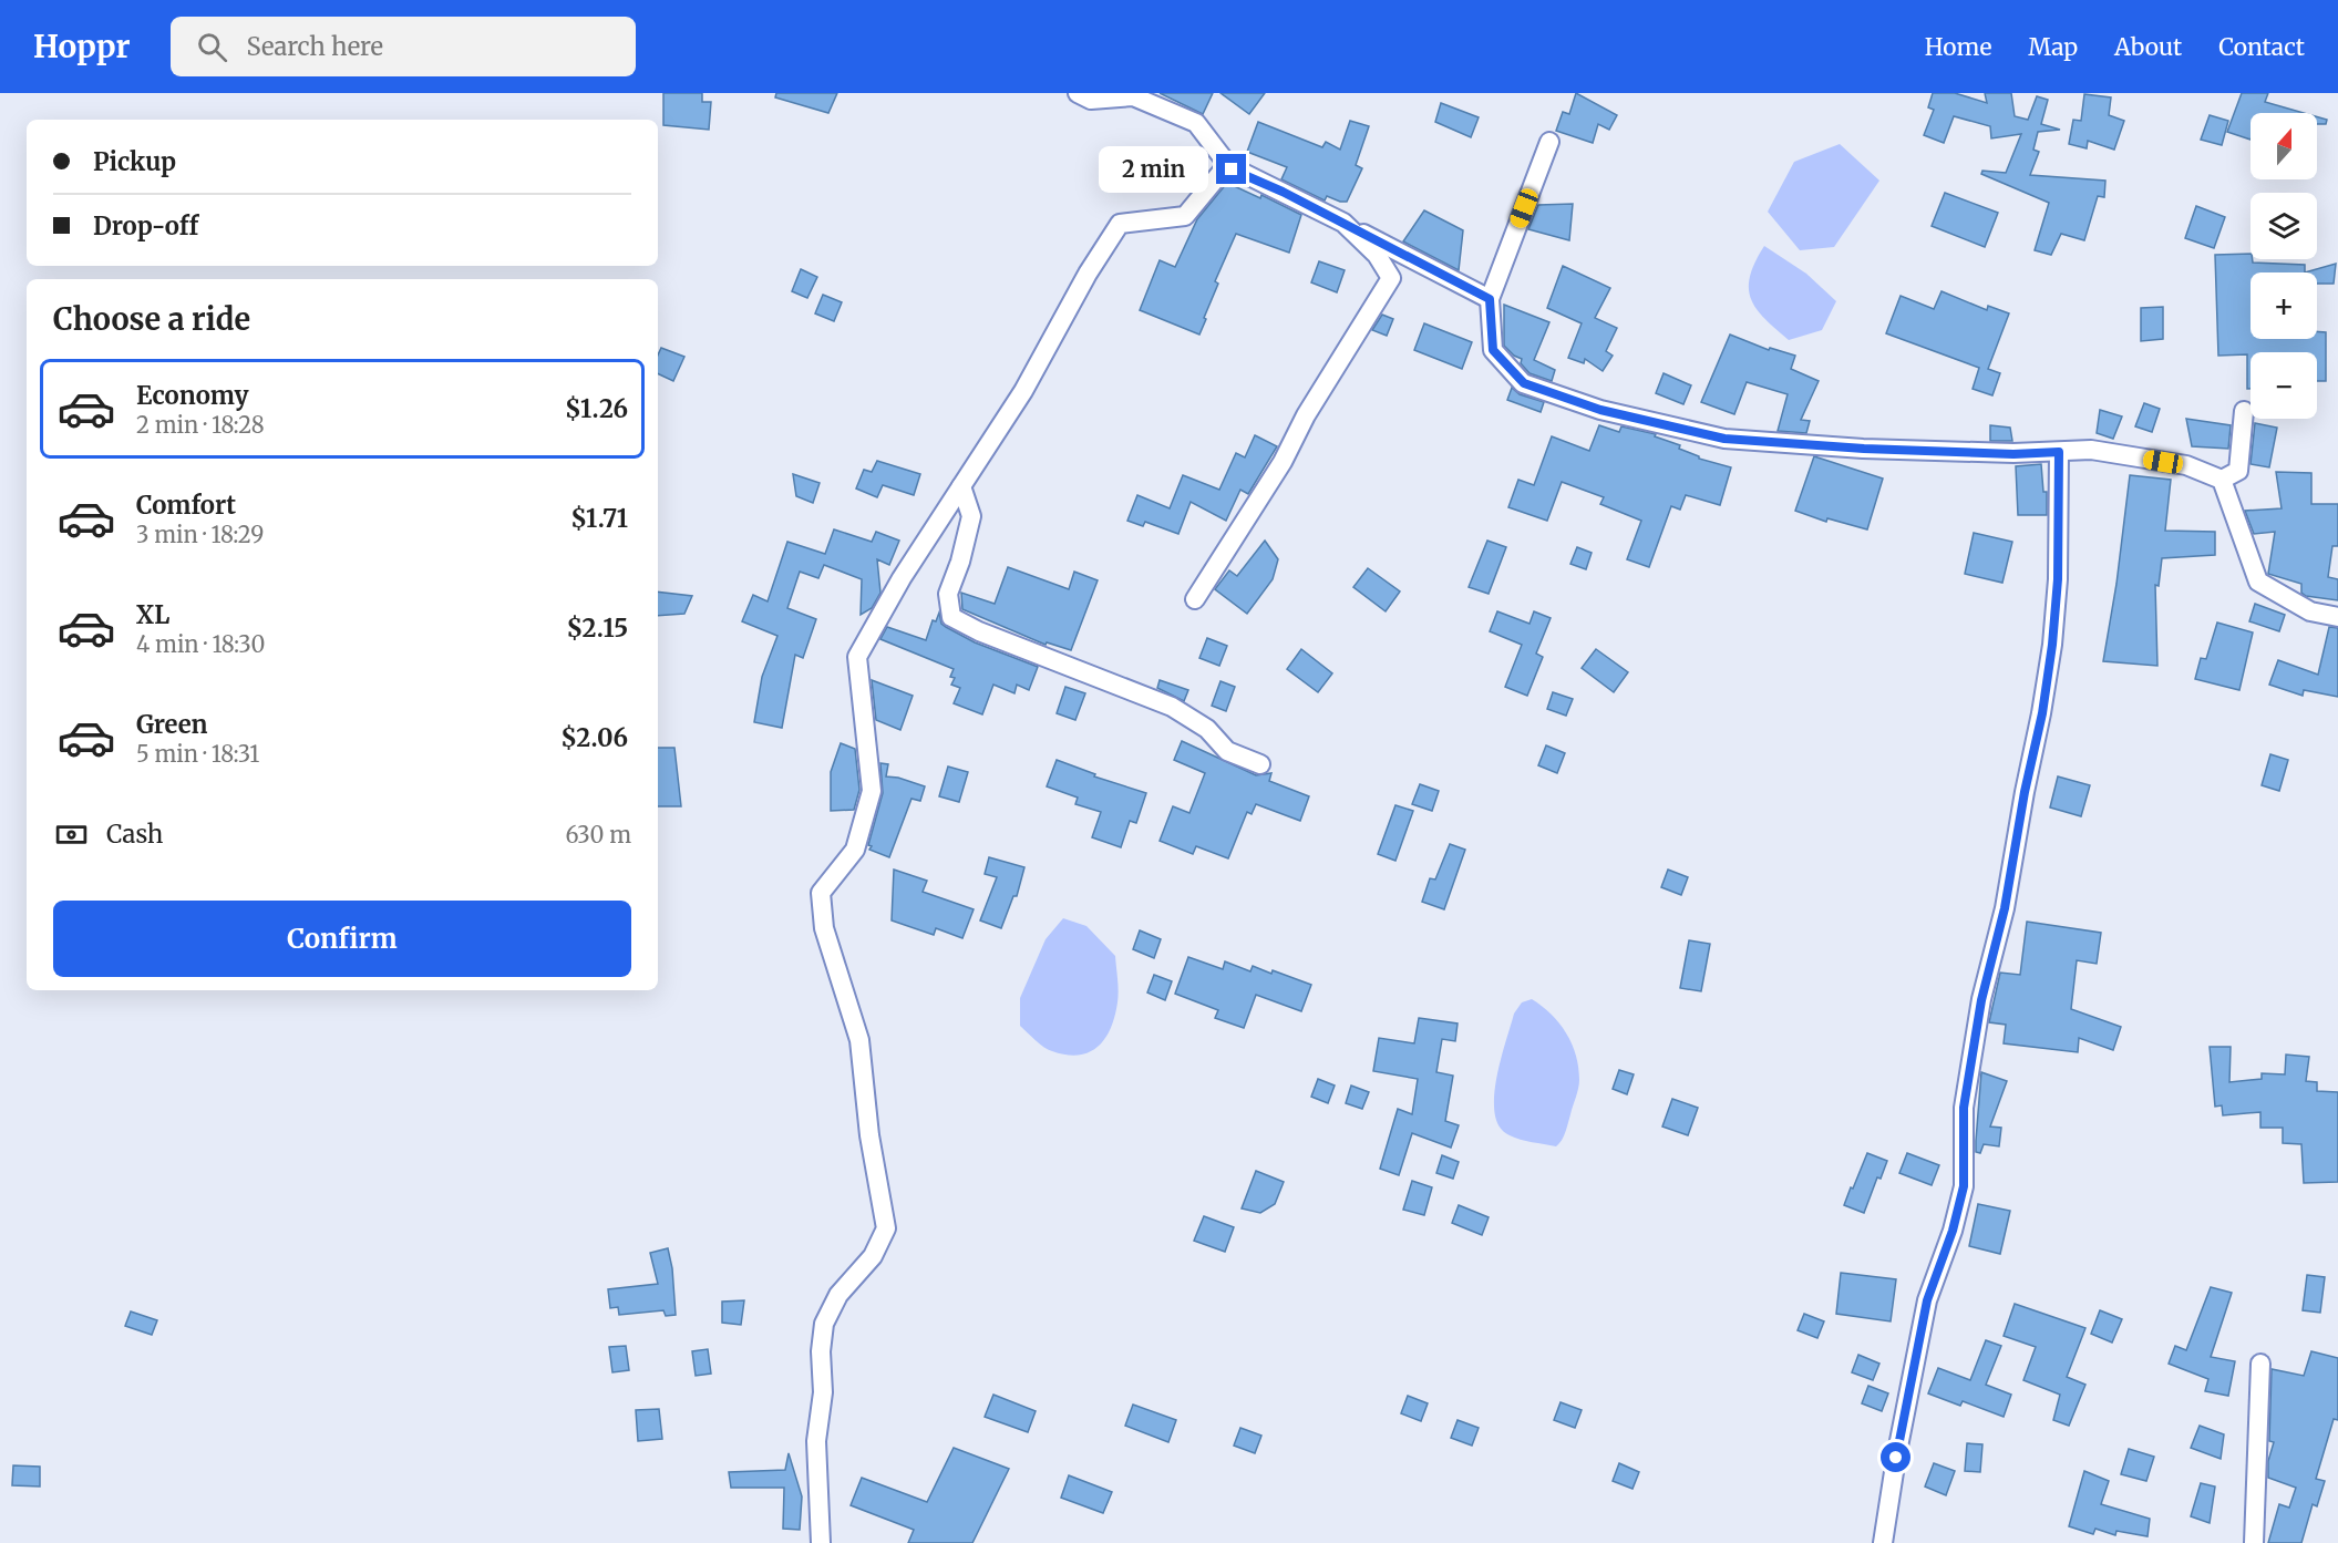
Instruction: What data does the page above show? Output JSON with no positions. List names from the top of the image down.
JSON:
{
  "north": "top",
  "page": {
    "header": "Hoppr",
    "search": "Search here",
    "nav": [
      "Home",
      "Map",
      "About",
      "Contact"
    ],
    "map_buttons": ["+", "−"],
    "banner": ["Pickup", "Drop-off"],
    "bubble": "2 min",
    "heading": "Choose a ride",
    "list": [
      {
        "name": "Economy",
        "note": "2 min · 18:28",
        "value": "$1.26"
      },
      {
        "name": "Comfort",
        "note": "3 min · 18:29",
        "value": "$1.71"
      },
      {
        "name": "XL",
        "note": "4 min · 18:30",
        "value": "$2.15"
      },
      {
        "name": "Green",
        "note": "5 min · 18:31",
        "value": "$2.06"
      }
    ],
    "pay": ["Cash", "630 m"],
    "buttons": "Confirm"
  }
}
